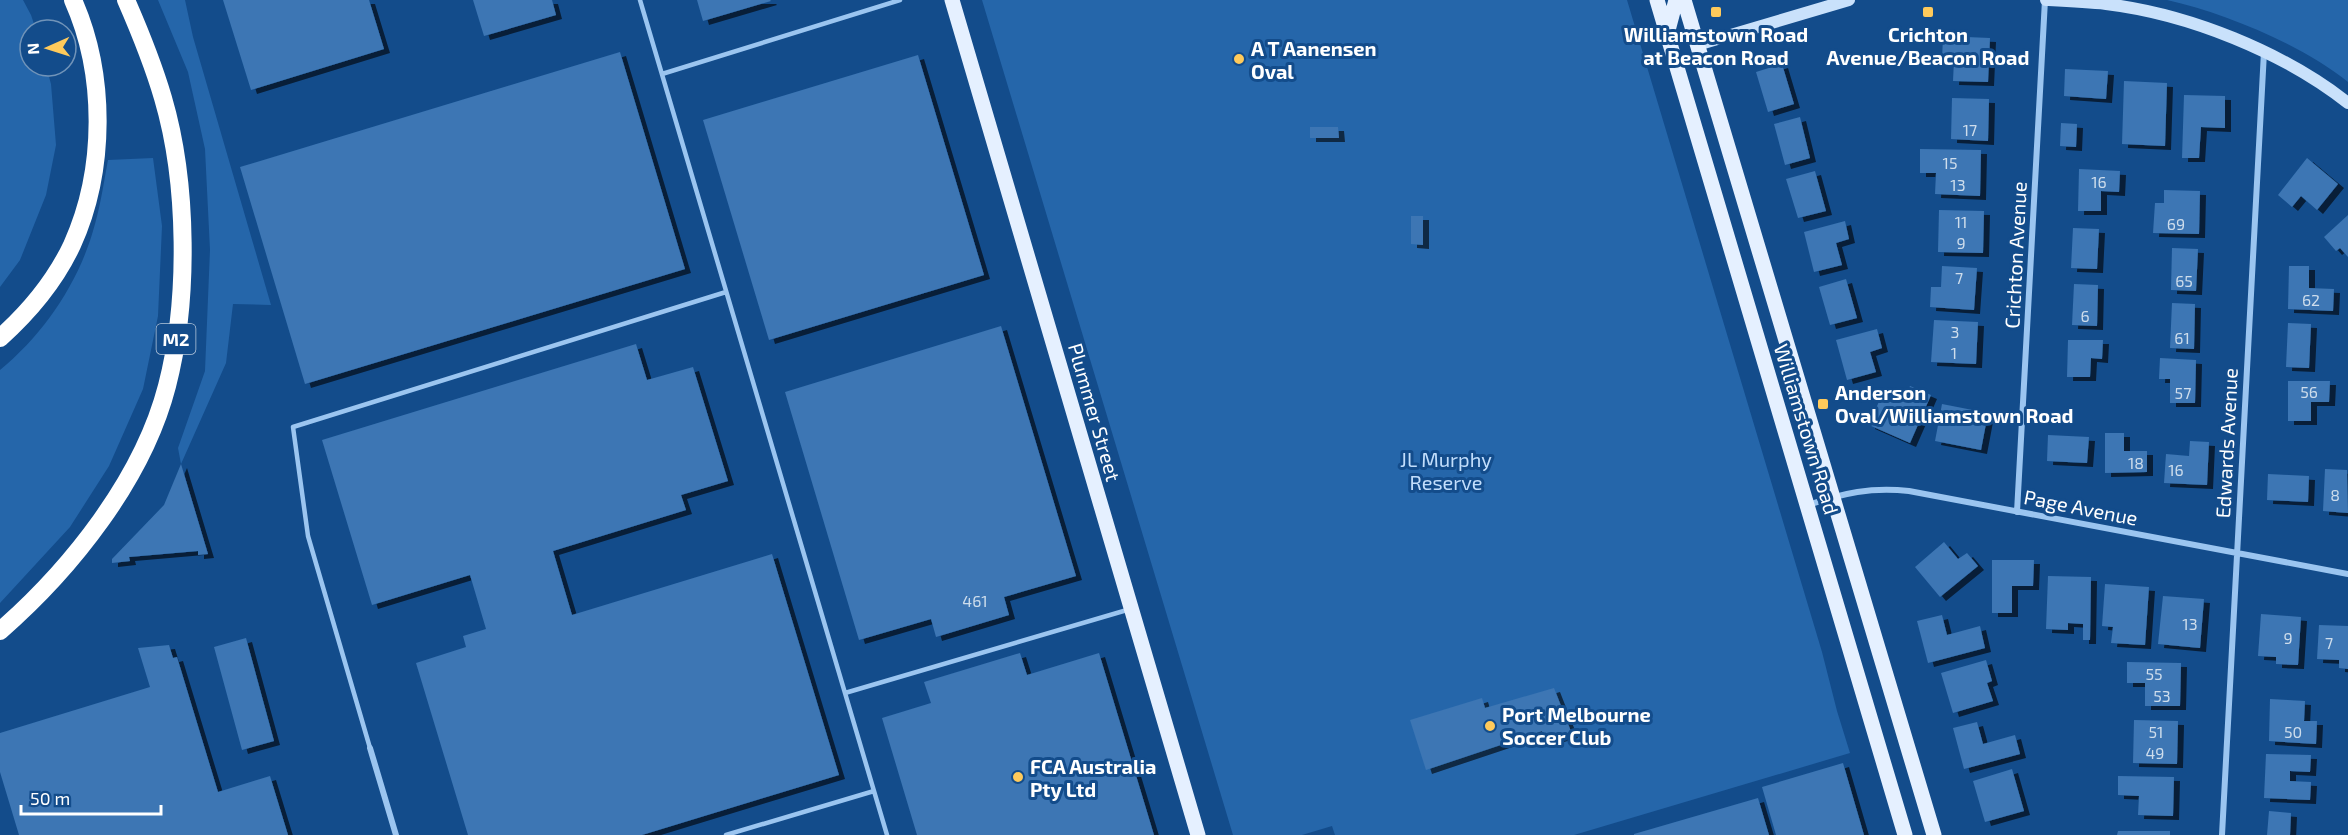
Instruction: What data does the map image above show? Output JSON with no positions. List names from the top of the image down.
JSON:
{
  "streets": {
    "highway": ["M2"],
    "main road": ["Plummer Street", "Williamstown Road"],
    "street": ["Crichton Avenue", "Edwards Avenue", "Page Avenue"]
  },
  "crossings": [
    ["Crichton Avenue", "Page Avenue"],
    ["Williamstown Road", "Page Avenue"],
    ["Edwards Avenue", "Page Avenue"]
  ],
  "parks": ["JL Murphy Reserve"],
  "places": {
    "transit": ["Williamstown Road at Beacon Road", "Crichton Avenue/Beacon Road", "Anderson Oval/Williamstown Road"],
    "other": ["A T Aanensen Oval", "Port Melbourne Soccer Club", "FCA Australia Pty Ltd"]
  },
  "house_numbers": [
    "17",
    "15",
    "16",
    "13",
    "11",
    "69",
    "9",
    "7",
    "65",
    "62",
    "6",
    "3",
    "61",
    "1",
    "56",
    "57",
    "18",
    "16",
    "8",
    "461",
    "13",
    "9",
    "7",
    "55",
    "53",
    "51",
    "50",
    "49"
  ],
  "scale_bar": "50 m",
  "north": "left"
}
